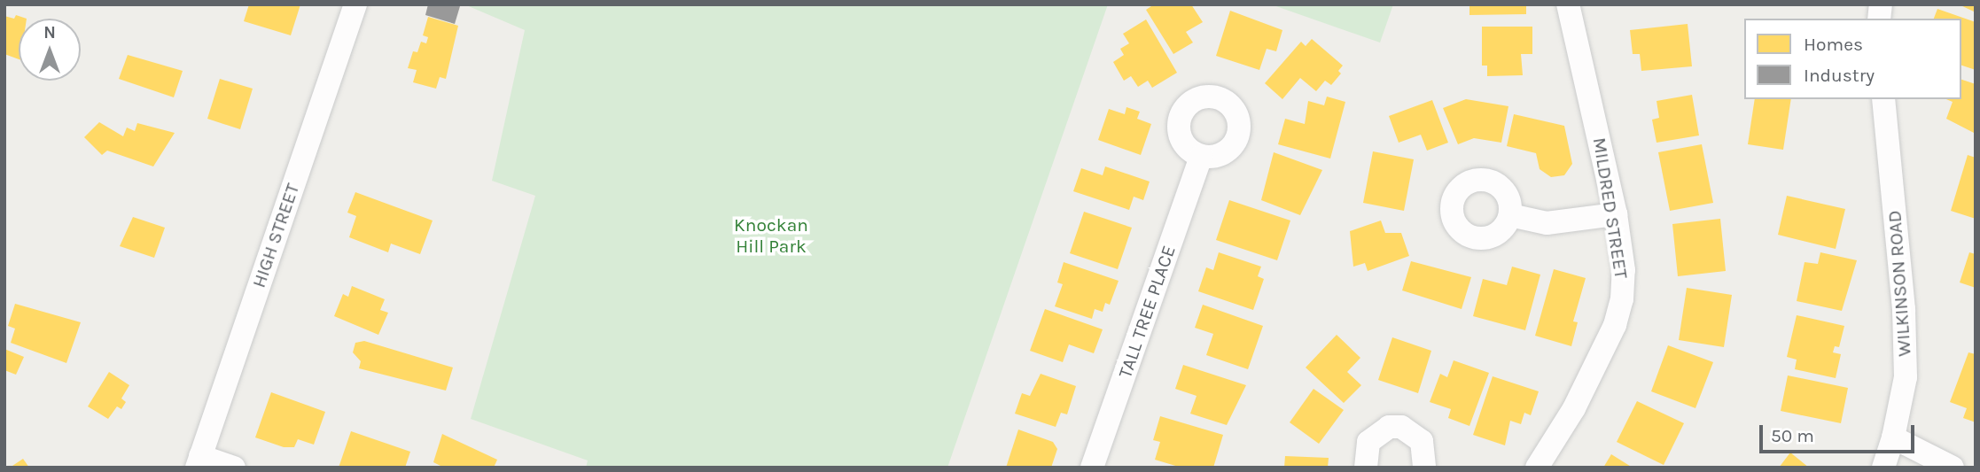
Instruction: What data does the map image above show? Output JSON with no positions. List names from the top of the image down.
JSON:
{
  "streets": {
    "street": [
      "MILDRED STREET",
      "HIGH STREET",
      "WILKINSON ROAD",
      "TALL TREE PLACE"
    ]
  },
  "parks": ["Knockan Hill Park"],
  "legend": ["Homes", "Industry"],
  "scale_bar": "50 m",
  "north": "top"
}
